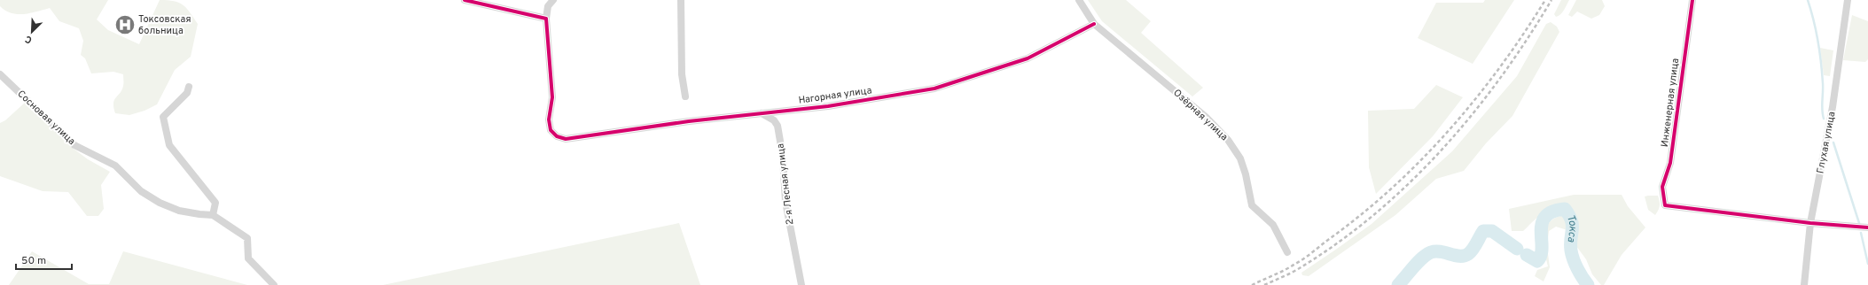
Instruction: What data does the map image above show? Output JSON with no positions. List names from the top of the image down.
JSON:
{
  "streets": {
    "street": [
      "Нагорная улица",
      "Инженерная улица",
      "Озёрная улица",
      "Сосновая улица",
      "Глухая улица",
      "2-я Лесная улица"
    ]
  },
  "crossings": [
    ["Нагорная улица", "Озёрная улица"],
    ["Нагорная улица", "2-я Лесная улица"],
    ["Инженерная улица", "Глухая улица"]
  ],
  "water": ["Токса"],
  "places": {
    "hospital": ["Токсовская больница"]
  },
  "scale_bar": "50 m",
  "north": "bottom left"
}
